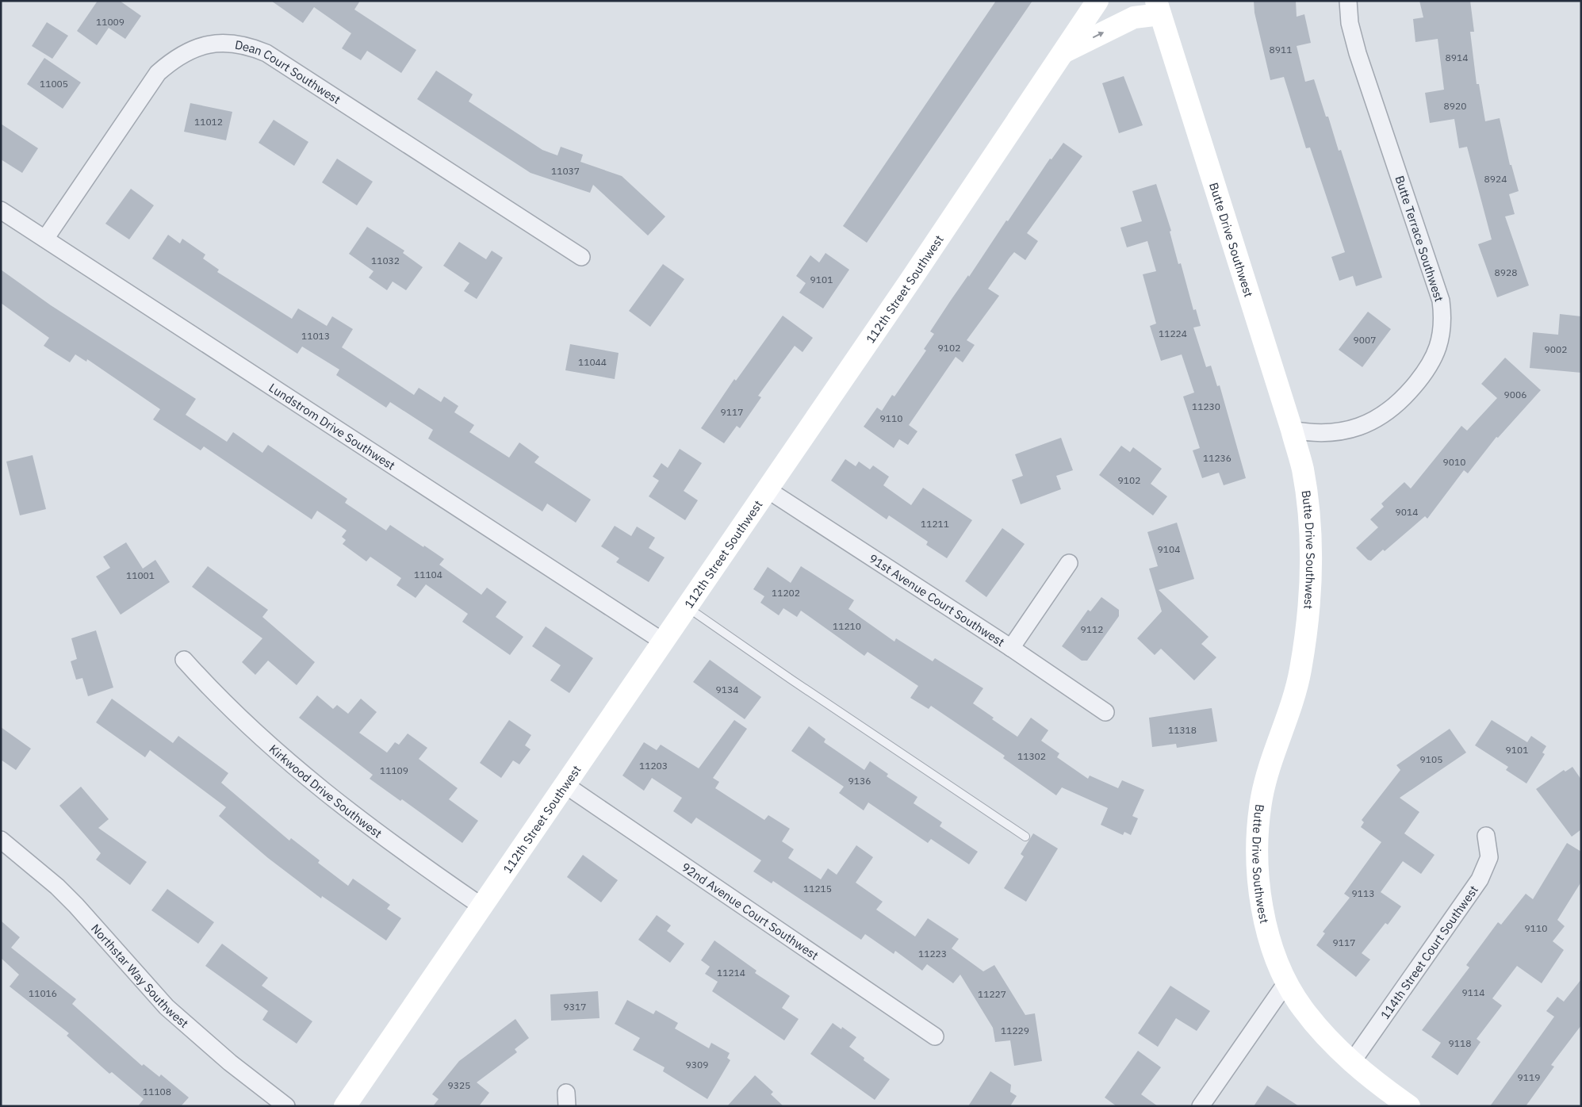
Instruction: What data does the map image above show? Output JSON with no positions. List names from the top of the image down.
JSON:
{
  "streets": {
    "street": [
      "Dean Court Southwest",
      "Butte Terrace Southwest",
      "Butte Drive Southwest",
      "112th Street Southwest",
      "Lundstrom Drive Southwest",
      "91st Avenue Court Southwest",
      "Kirkwood Drive Southwest",
      "92nd Avenue Court Southwest",
      "114th Street Court Southwest",
      "Northstar Way Southwest"
    ]
  },
  "crossings": [
    ["Dean Court Southwest", "Lundstrom Drive Southwest"],
    ["Butte Terrace Southwest", "Butte Drive Southwest"],
    ["Butte Drive Southwest", "114th Street Court Southwest"],
    ["112th Street Southwest", "Lundstrom Drive Southwest"],
    ["112th Street Southwest", "91st Avenue Court Southwest"],
    ["112th Street Southwest", "Kirkwood Drive Southwest"],
    ["112th Street Southwest", "92nd Avenue Court Southwest"]
  ],
  "house_numbers": [
    "11009",
    "8911",
    "8914",
    "11005",
    "8920",
    "11012",
    "11037",
    "8924",
    "11032",
    "8928",
    "9101",
    "11224",
    "11013",
    "9007",
    "9102",
    "9002",
    "11044",
    "9006",
    "11230",
    "9117",
    "9110",
    "11236",
    "9010",
    "9102",
    "9014",
    "11211",
    "9104",
    "11104",
    "11001",
    "11202",
    "11210",
    "9112",
    "9134",
    "11318",
    "9101",
    "11302",
    "9105",
    "11203",
    "11109",
    "9136",
    "11215",
    "9113",
    "9110",
    "9117",
    "11223",
    "11214",
    "9114",
    "11016",
    "11227",
    "9317",
    "11229",
    "9118",
    "9309",
    "9119",
    "9325",
    "11108"
  ]
}
